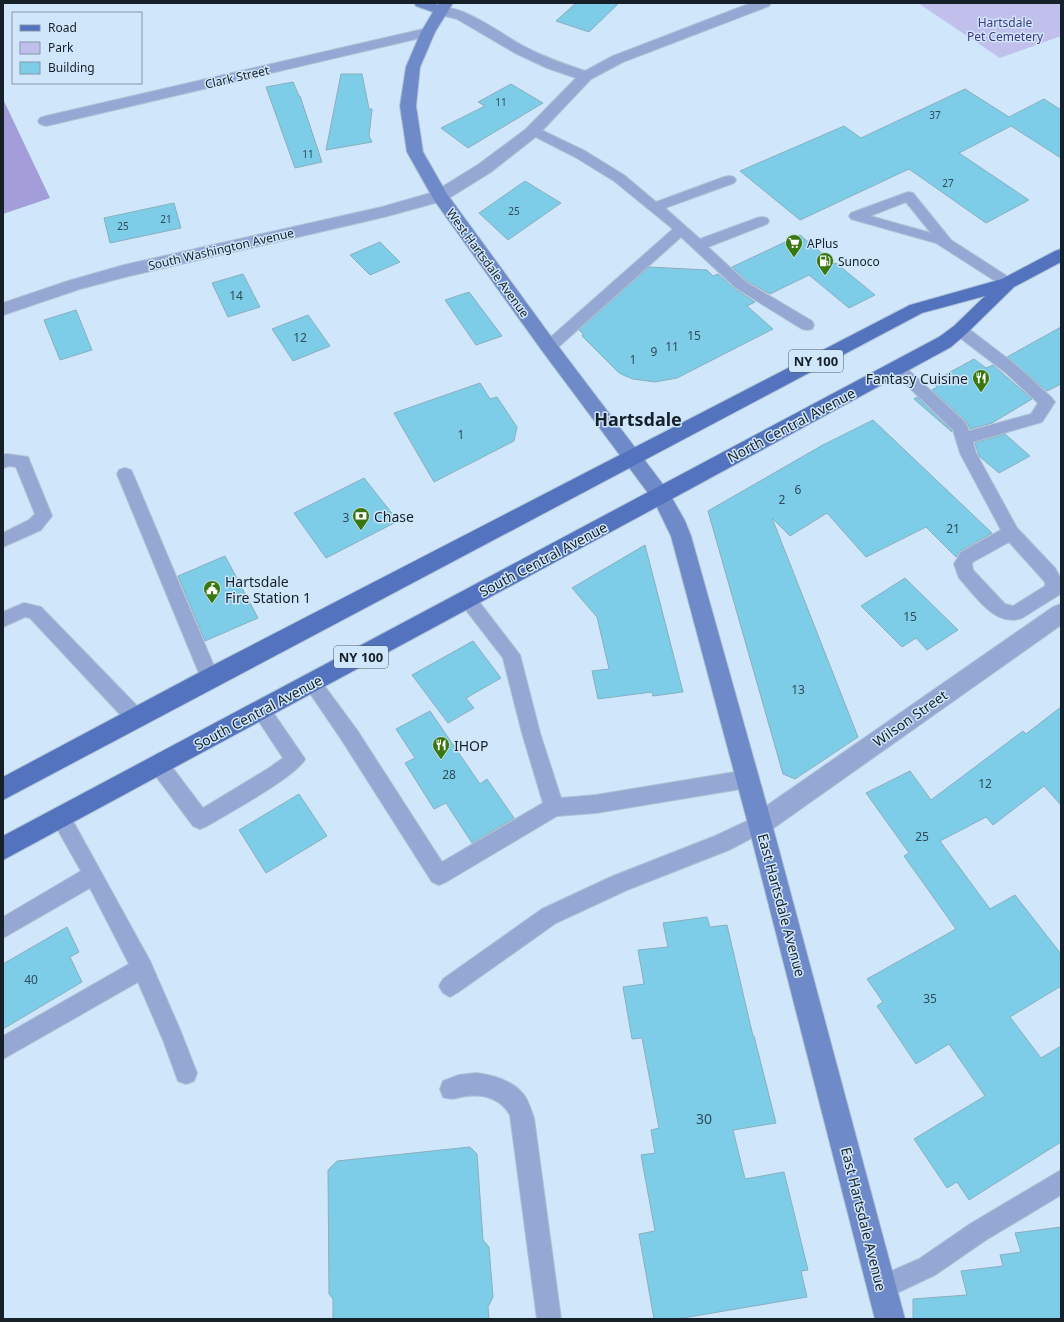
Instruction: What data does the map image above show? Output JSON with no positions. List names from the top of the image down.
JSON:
{
  "streets": {
    "main road": [
      "West Hartsdale Avenue",
      "NY 100",
      "North Central Avenue",
      "South Central Avenue",
      "East Hartsdale Avenue"
    ],
    "street": ["Clark Street", "South Washington Avenue", "Wilson Street"]
  },
  "crossings": [
    ["Clark Street", "West Hartsdale Avenue"],
    ["South Washington Avenue", "West Hartsdale Avenue"],
    ["West Hartsdale Avenue", "NY 100"],
    ["West Hartsdale Avenue", "North Central Avenue"],
    ["West Hartsdale Avenue", "South Central Avenue"],
    ["West Hartsdale Avenue", "East Hartsdale Avenue"],
    ["NY 100", "North Central Avenue"],
    ["North Central Avenue", "South Central Avenue"],
    ["North Central Avenue", "East Hartsdale Avenue"],
    ["South Central Avenue", "East Hartsdale Avenue"],
    ["Wilson Street", "East Hartsdale Avenue"]
  ],
  "districts": ["Hartsdale"],
  "parks": ["Hartsdale Pet Cemetery"],
  "places": {
    "supermarket": ["APlus"],
    "fuel station": ["Sunoco"],
    "restaurant": ["Fantasy Cuisine", "IHOP"],
    "bank": ["Chase"],
    "public building": ["Hartsdale Fire Station 1"]
  },
  "house_numbers": [
    "11",
    "37",
    "11",
    "27",
    "25",
    "21",
    "25",
    "14",
    "15",
    "12",
    "11",
    "9",
    "1",
    "1",
    "6",
    "2",
    "3",
    "21",
    "15",
    "13",
    "28",
    "12",
    "25",
    "40",
    "35",
    "30"
  ],
  "legend": ["Road", "Park", "Building"]
}
